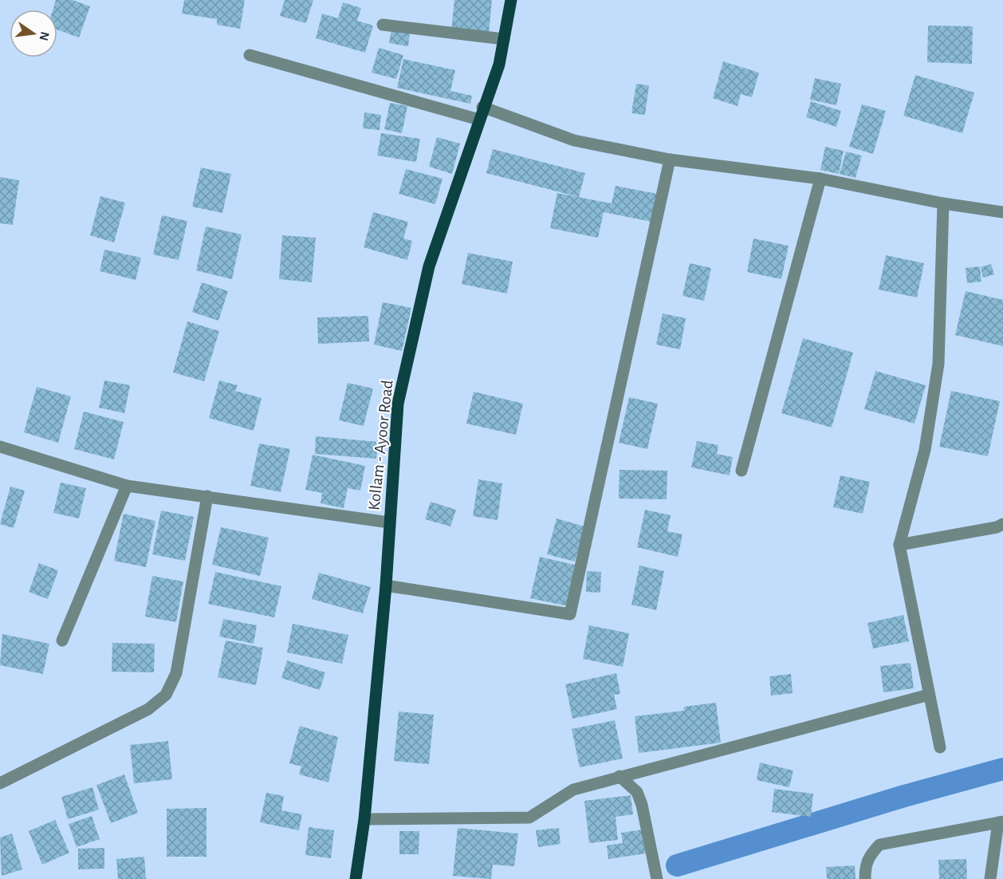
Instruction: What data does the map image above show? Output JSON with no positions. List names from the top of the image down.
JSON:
{
  "streets": {
    "main road": ["Kollam - Ayoor Road"]
  },
  "north": "right"
}
